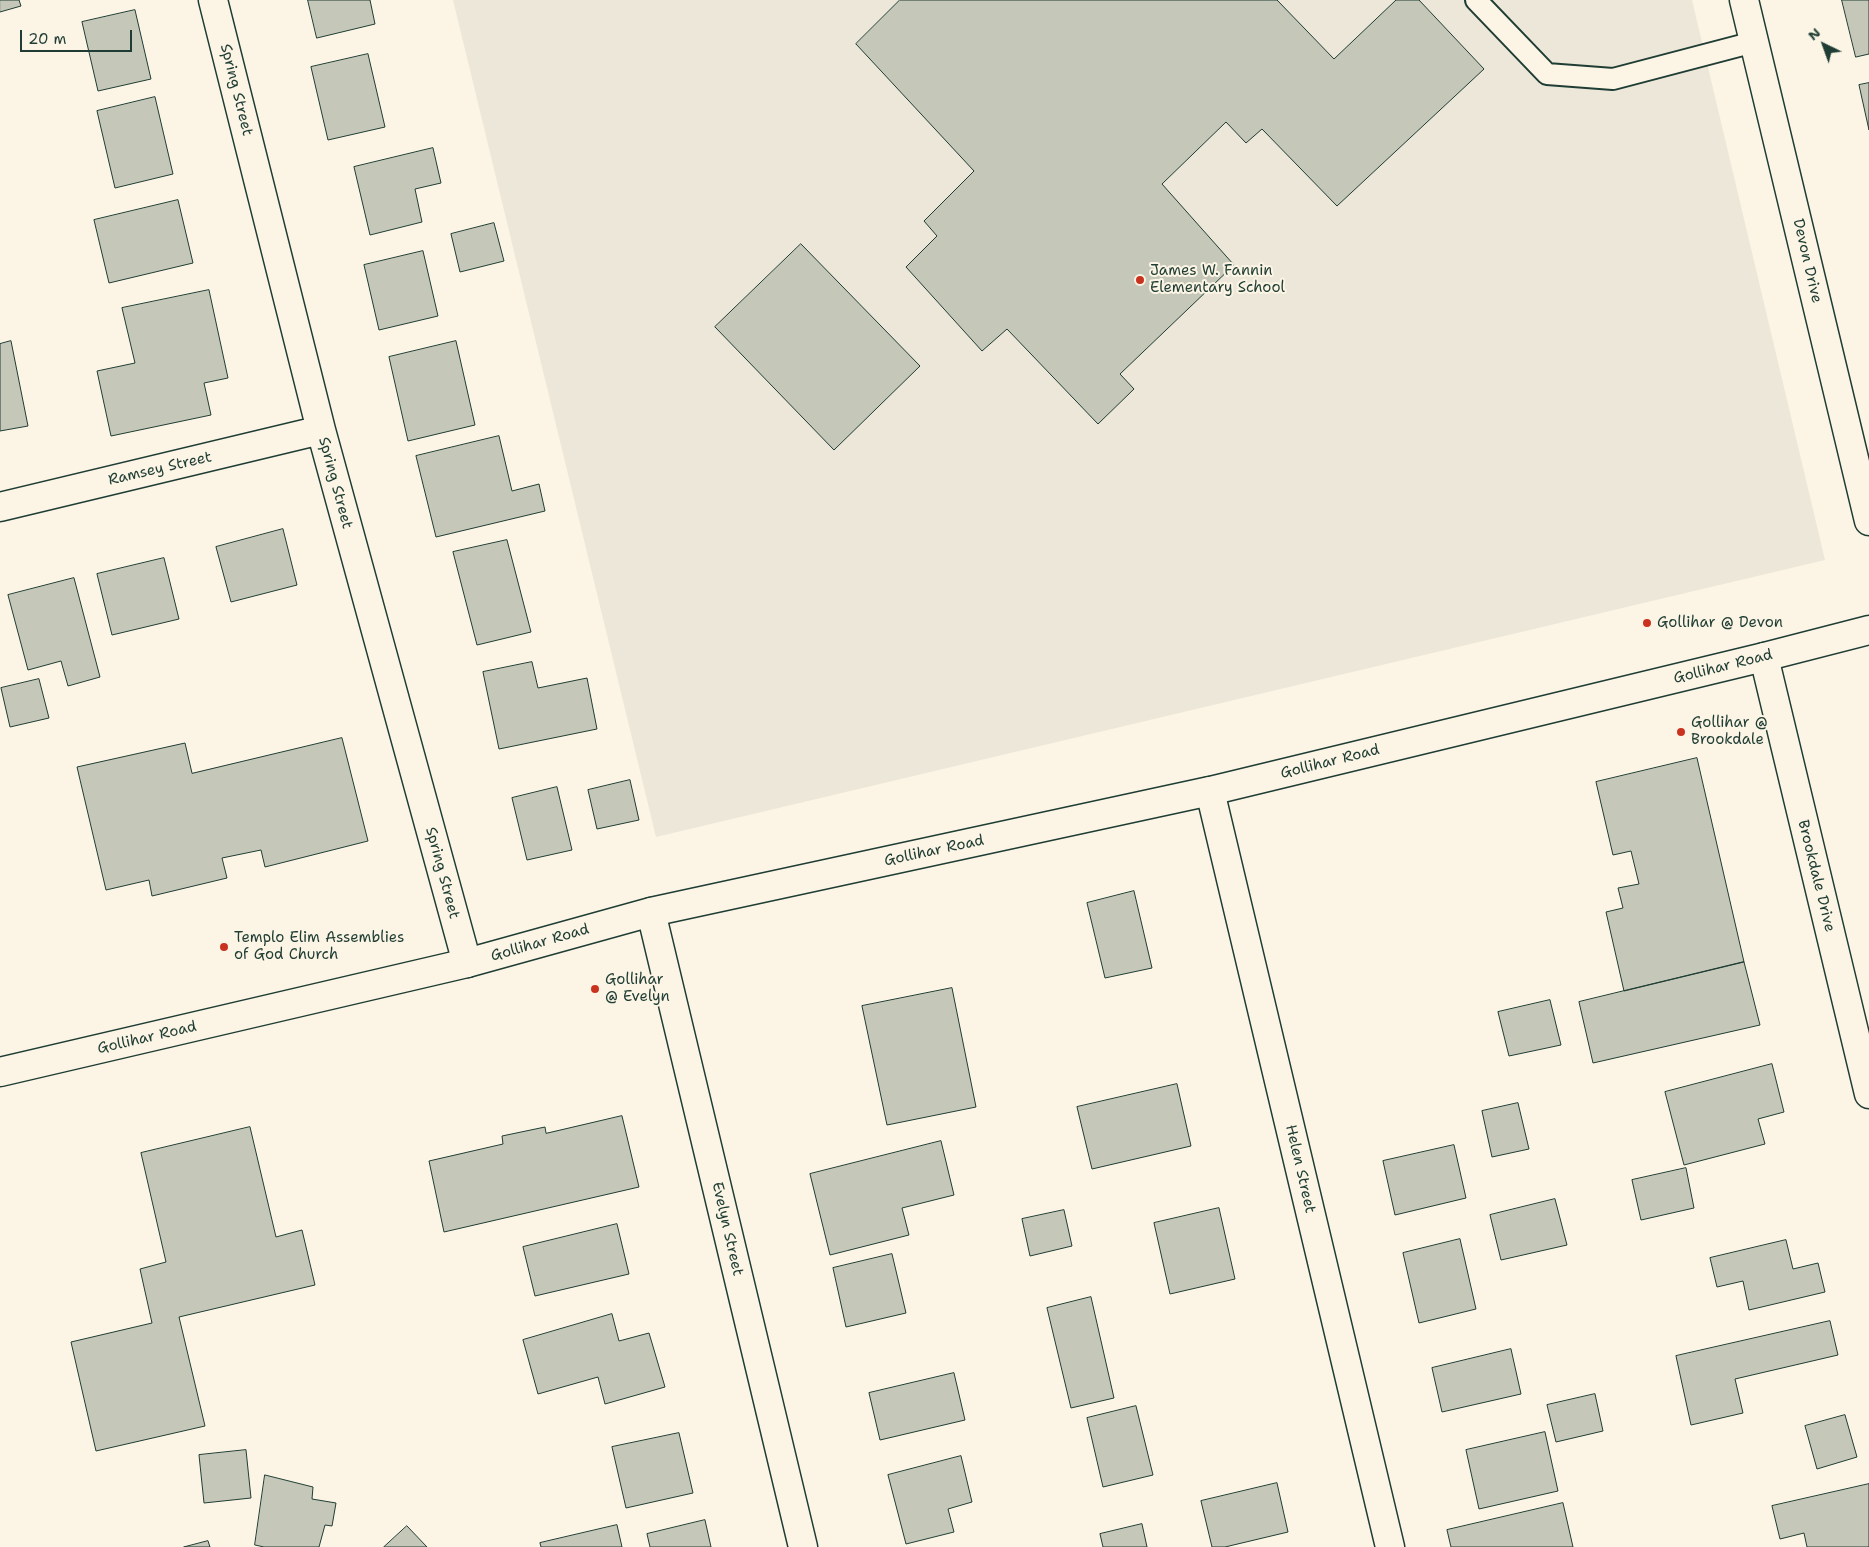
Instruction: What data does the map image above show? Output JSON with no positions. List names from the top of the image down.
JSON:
{
  "streets": {
    "street": [
      "Spring Street",
      "Devon Drive",
      "Ramsey Street",
      "Gollihar Road",
      "Brookdale Drive",
      "Helen Street",
      "Evelyn Street"
    ]
  },
  "crossings": [
    ["Spring Street", "Ramsey Street"],
    ["Spring Street", "Gollihar Road"],
    ["Gollihar Road", "Brookdale Drive"],
    ["Gollihar Road", "Helen Street"],
    ["Gollihar Road", "Evelyn Street"]
  ],
  "places": [
    "James W. Fannin Elementary School",
    "Gollihar @ Devon",
    "Gollihar @ Brookdale",
    "Templo Elim Assemblies of God Church",
    "Gollihar @ Evelyn"
  ],
  "scale_bar": "20 m",
  "north": "top left"
}
